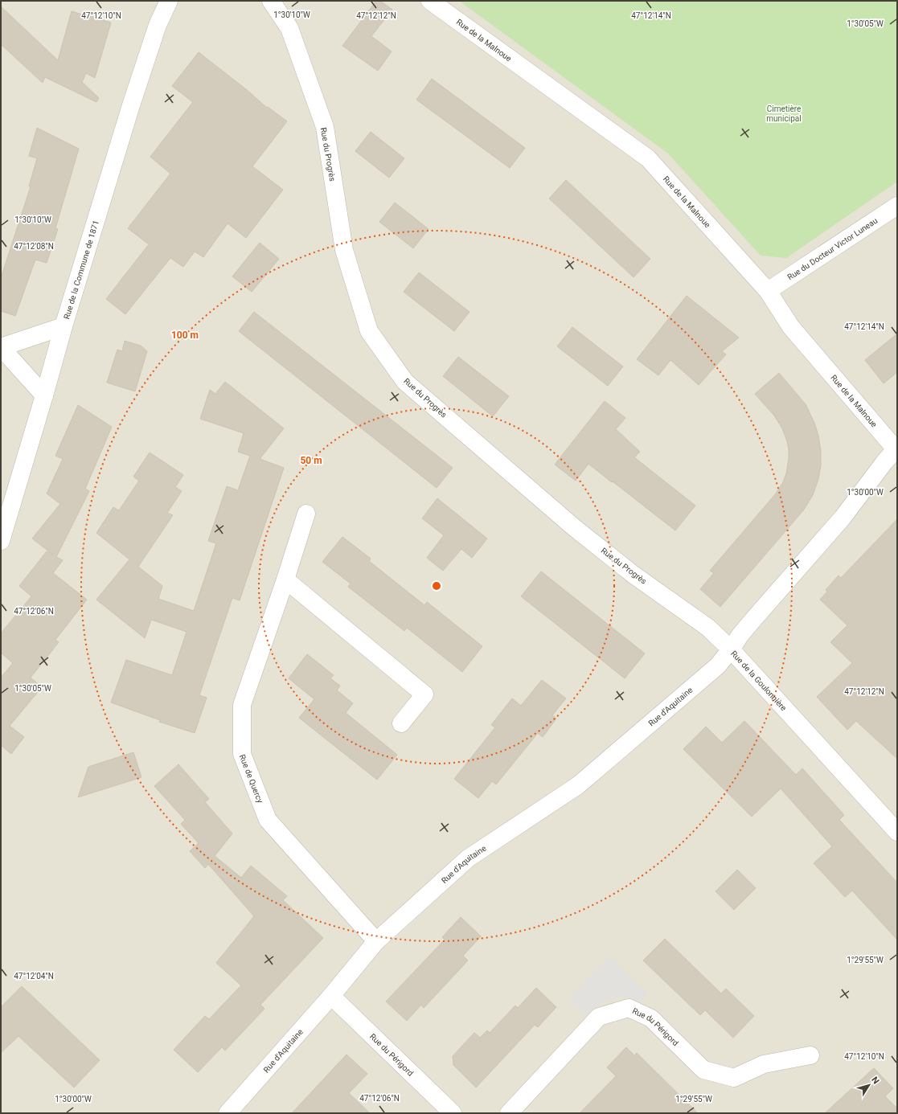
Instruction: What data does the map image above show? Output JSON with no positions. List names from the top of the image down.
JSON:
{
  "streets": {
    "street": [
      "Rue de la Malnoue",
      "Rue du Progrès",
      "Rue du Docteur Victor Luneau",
      "Rue de la Commune de 1871",
      "Rue de la Goulonnière",
      "Rue d'Aquitaine",
      "Rue de Quercy",
      "Rue du Périgord"
    ]
  },
  "crossings": [
    ["Rue de la Malnoue", "Rue du Docteur Victor Luneau"],
    ["Rue de la Malnoue", "Rue de la Goulonnière"],
    ["Rue du Progrès", "Rue de la Goulonnière"],
    ["Rue du Progrès", "Rue d'Aquitaine"],
    ["Rue de la Goulonnière", "Rue d'Aquitaine"],
    ["Rue d'Aquitaine", "Rue de Quercy"],
    ["Rue d'Aquitaine", "Rue du Périgord"]
  ],
  "parks": ["Cimetière municipal"],
  "north": "top right",
  "coordinates": [
    "1°30'10\"W",
    "47°12'10\"N",
    "47°12'12\"N",
    "47°12'14\"N",
    "1°30'05\"W",
    "47°12'08\"N",
    "1°30'00\"W",
    "47°12'06\"N",
    "1°29'55\"W",
    "47°12'04\"N"
  ],
  "rings": ["100 m", "50 m"]
}
